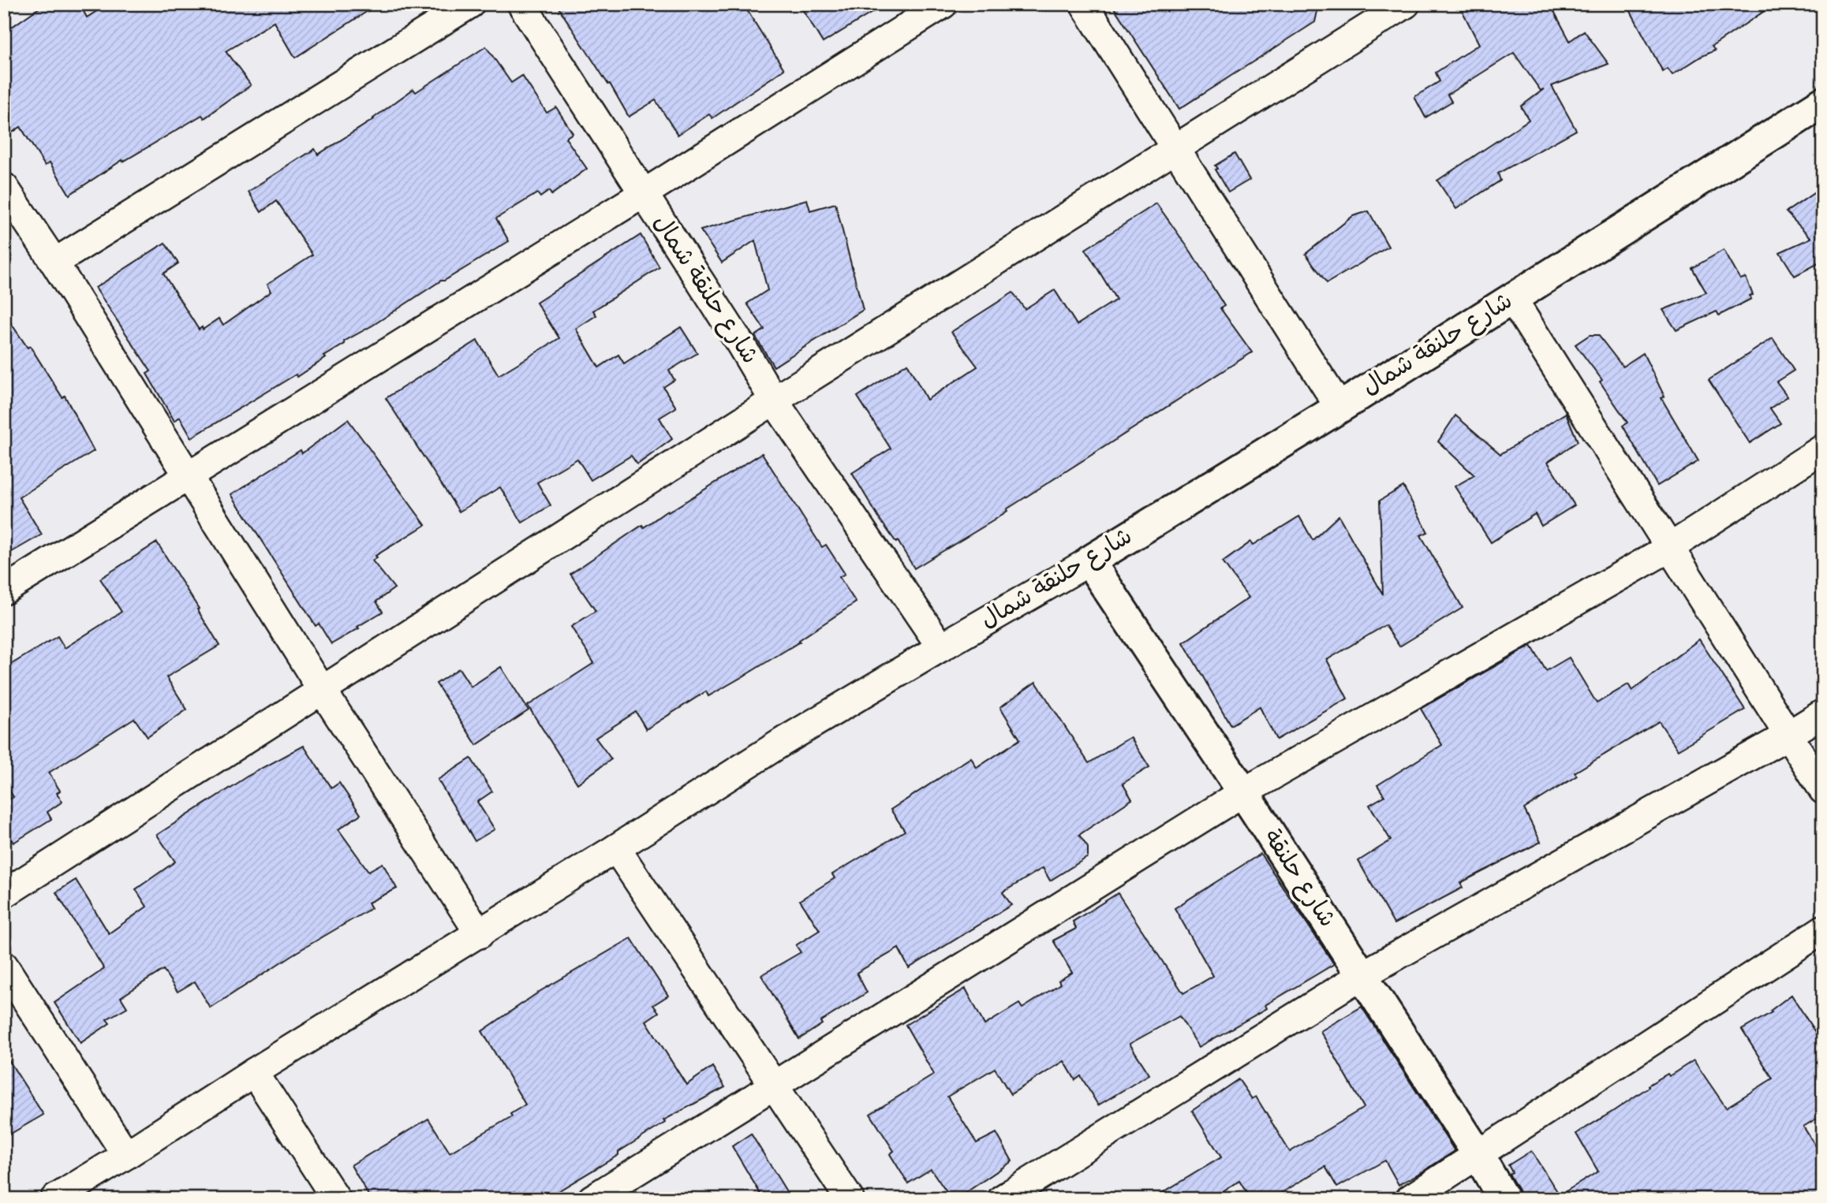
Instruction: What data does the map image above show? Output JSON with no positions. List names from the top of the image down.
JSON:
{
  "streets": {
    "street": ["شارع حلنقة شمال", "شارع حلنقة"]
  },
  "crossings": [
    ["شارع حلنقة شمال", "شارع حلنقة"]
  ]
}
